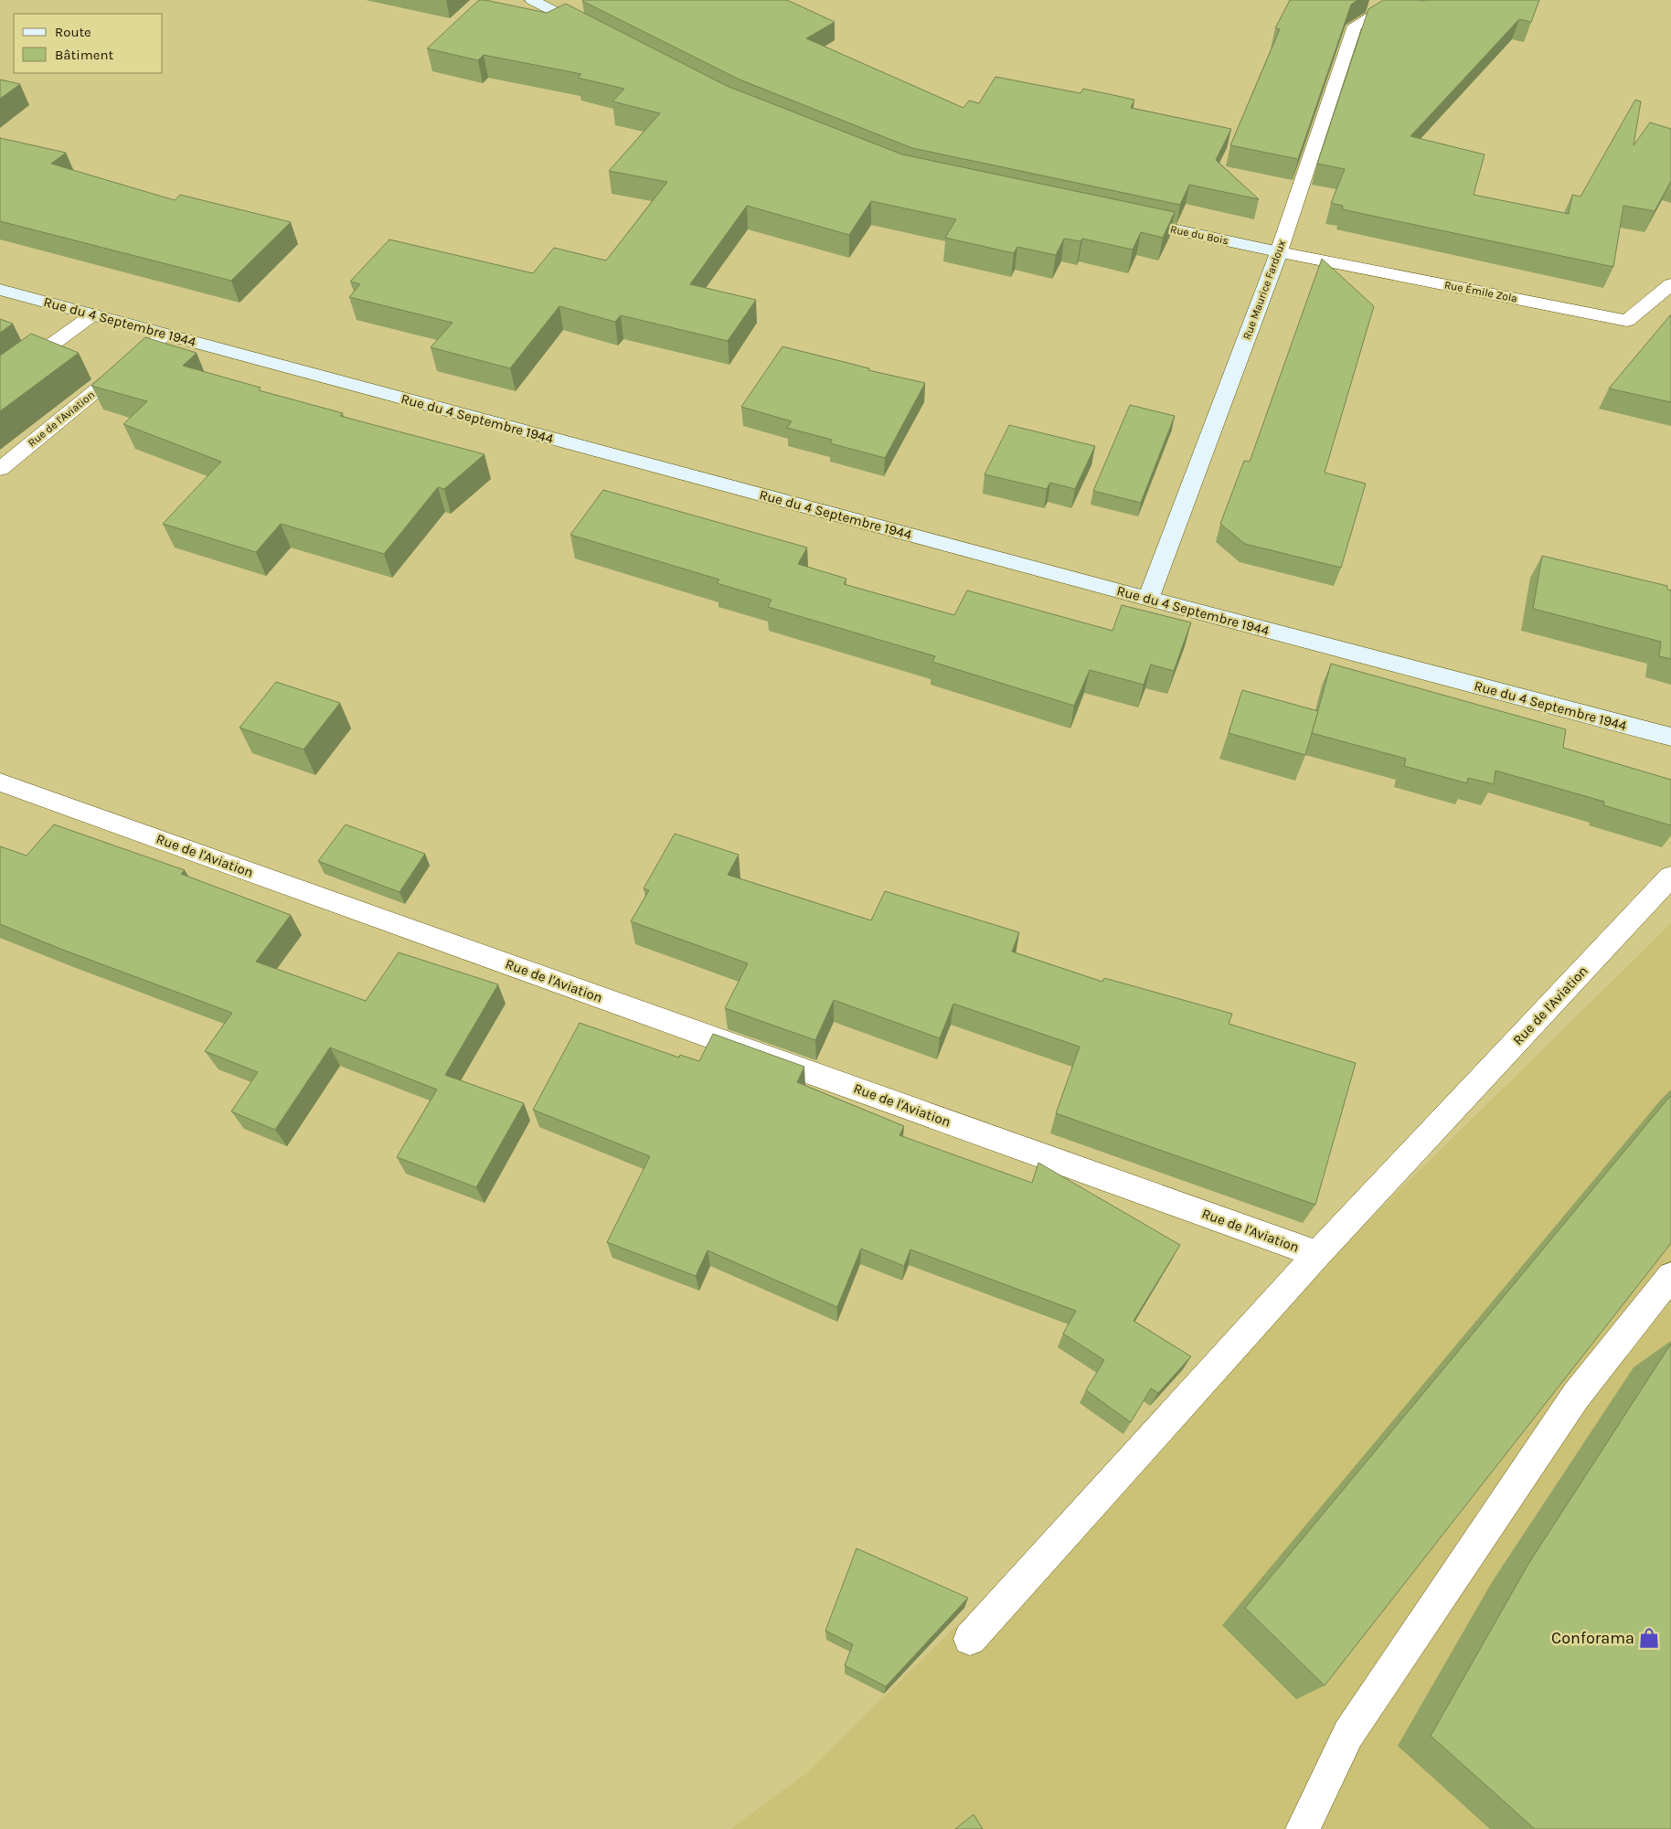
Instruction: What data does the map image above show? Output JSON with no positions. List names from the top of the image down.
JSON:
{
  "streets": {
    "main road": ["Rue du Bois", "Rue Maurice Fardoux", "Rue du 4 Septembre 1944"],
    "street": ["Rue Émile Zola", "Rue de l'Aviation"]
  },
  "crossings": [
    ["Rue du Bois", "Rue Maurice Fardoux"],
    ["Rue du Bois", "Rue Émile Zola"],
    ["Rue Maurice Fardoux", "Rue Émile Zola"],
    ["Rue Maurice Fardoux", "Rue du 4 Septembre 1944"],
    ["Rue du 4 Septembre 1944", "Rue de l'Aviation"]
  ],
  "places": {
    "shop": ["Conforama"]
  },
  "legend": ["Route", "Bâtiment"]
}
